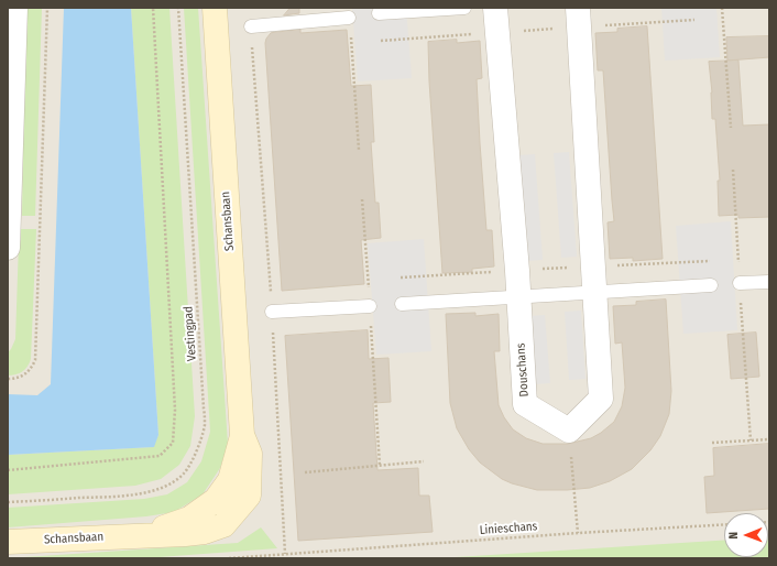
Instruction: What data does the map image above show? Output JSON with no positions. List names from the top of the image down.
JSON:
{
  "streets": {
    "street": ["Schansbaan", "Douschans"],
    "path": ["Vestingpad", "Linieschans"]
  },
  "north": "left"
}
